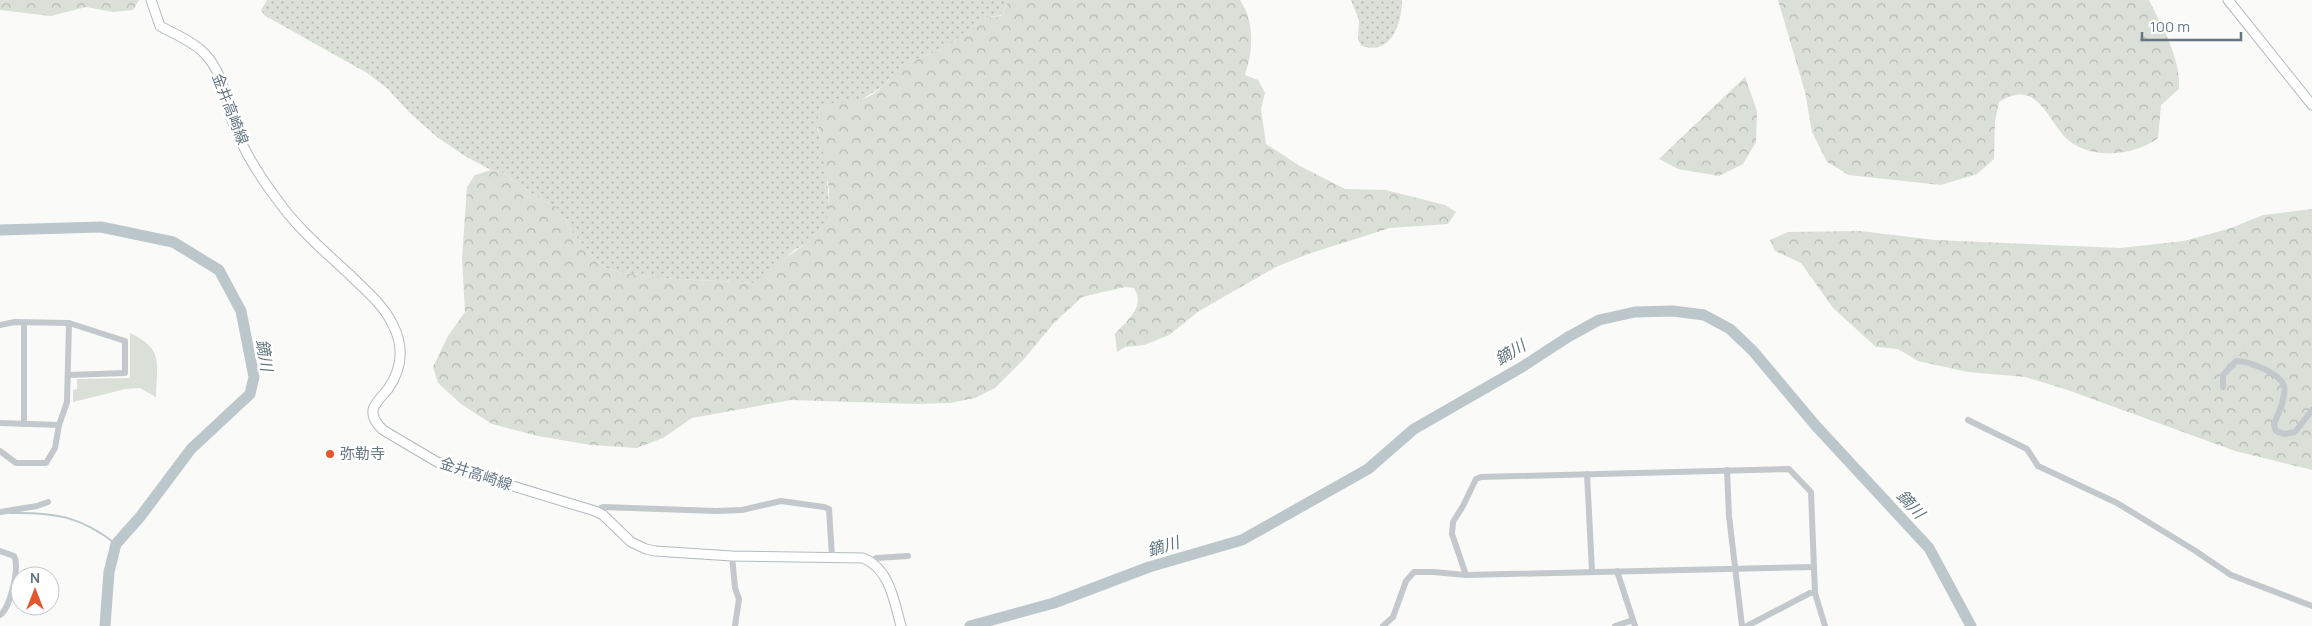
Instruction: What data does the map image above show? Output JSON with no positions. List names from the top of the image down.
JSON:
{
  "streets": {
    "main road": ["金井高崎線"]
  },
  "water": ["鏑川"],
  "places": ["弥勒寺"],
  "scale_bar": "100 m",
  "north": "top"
}
